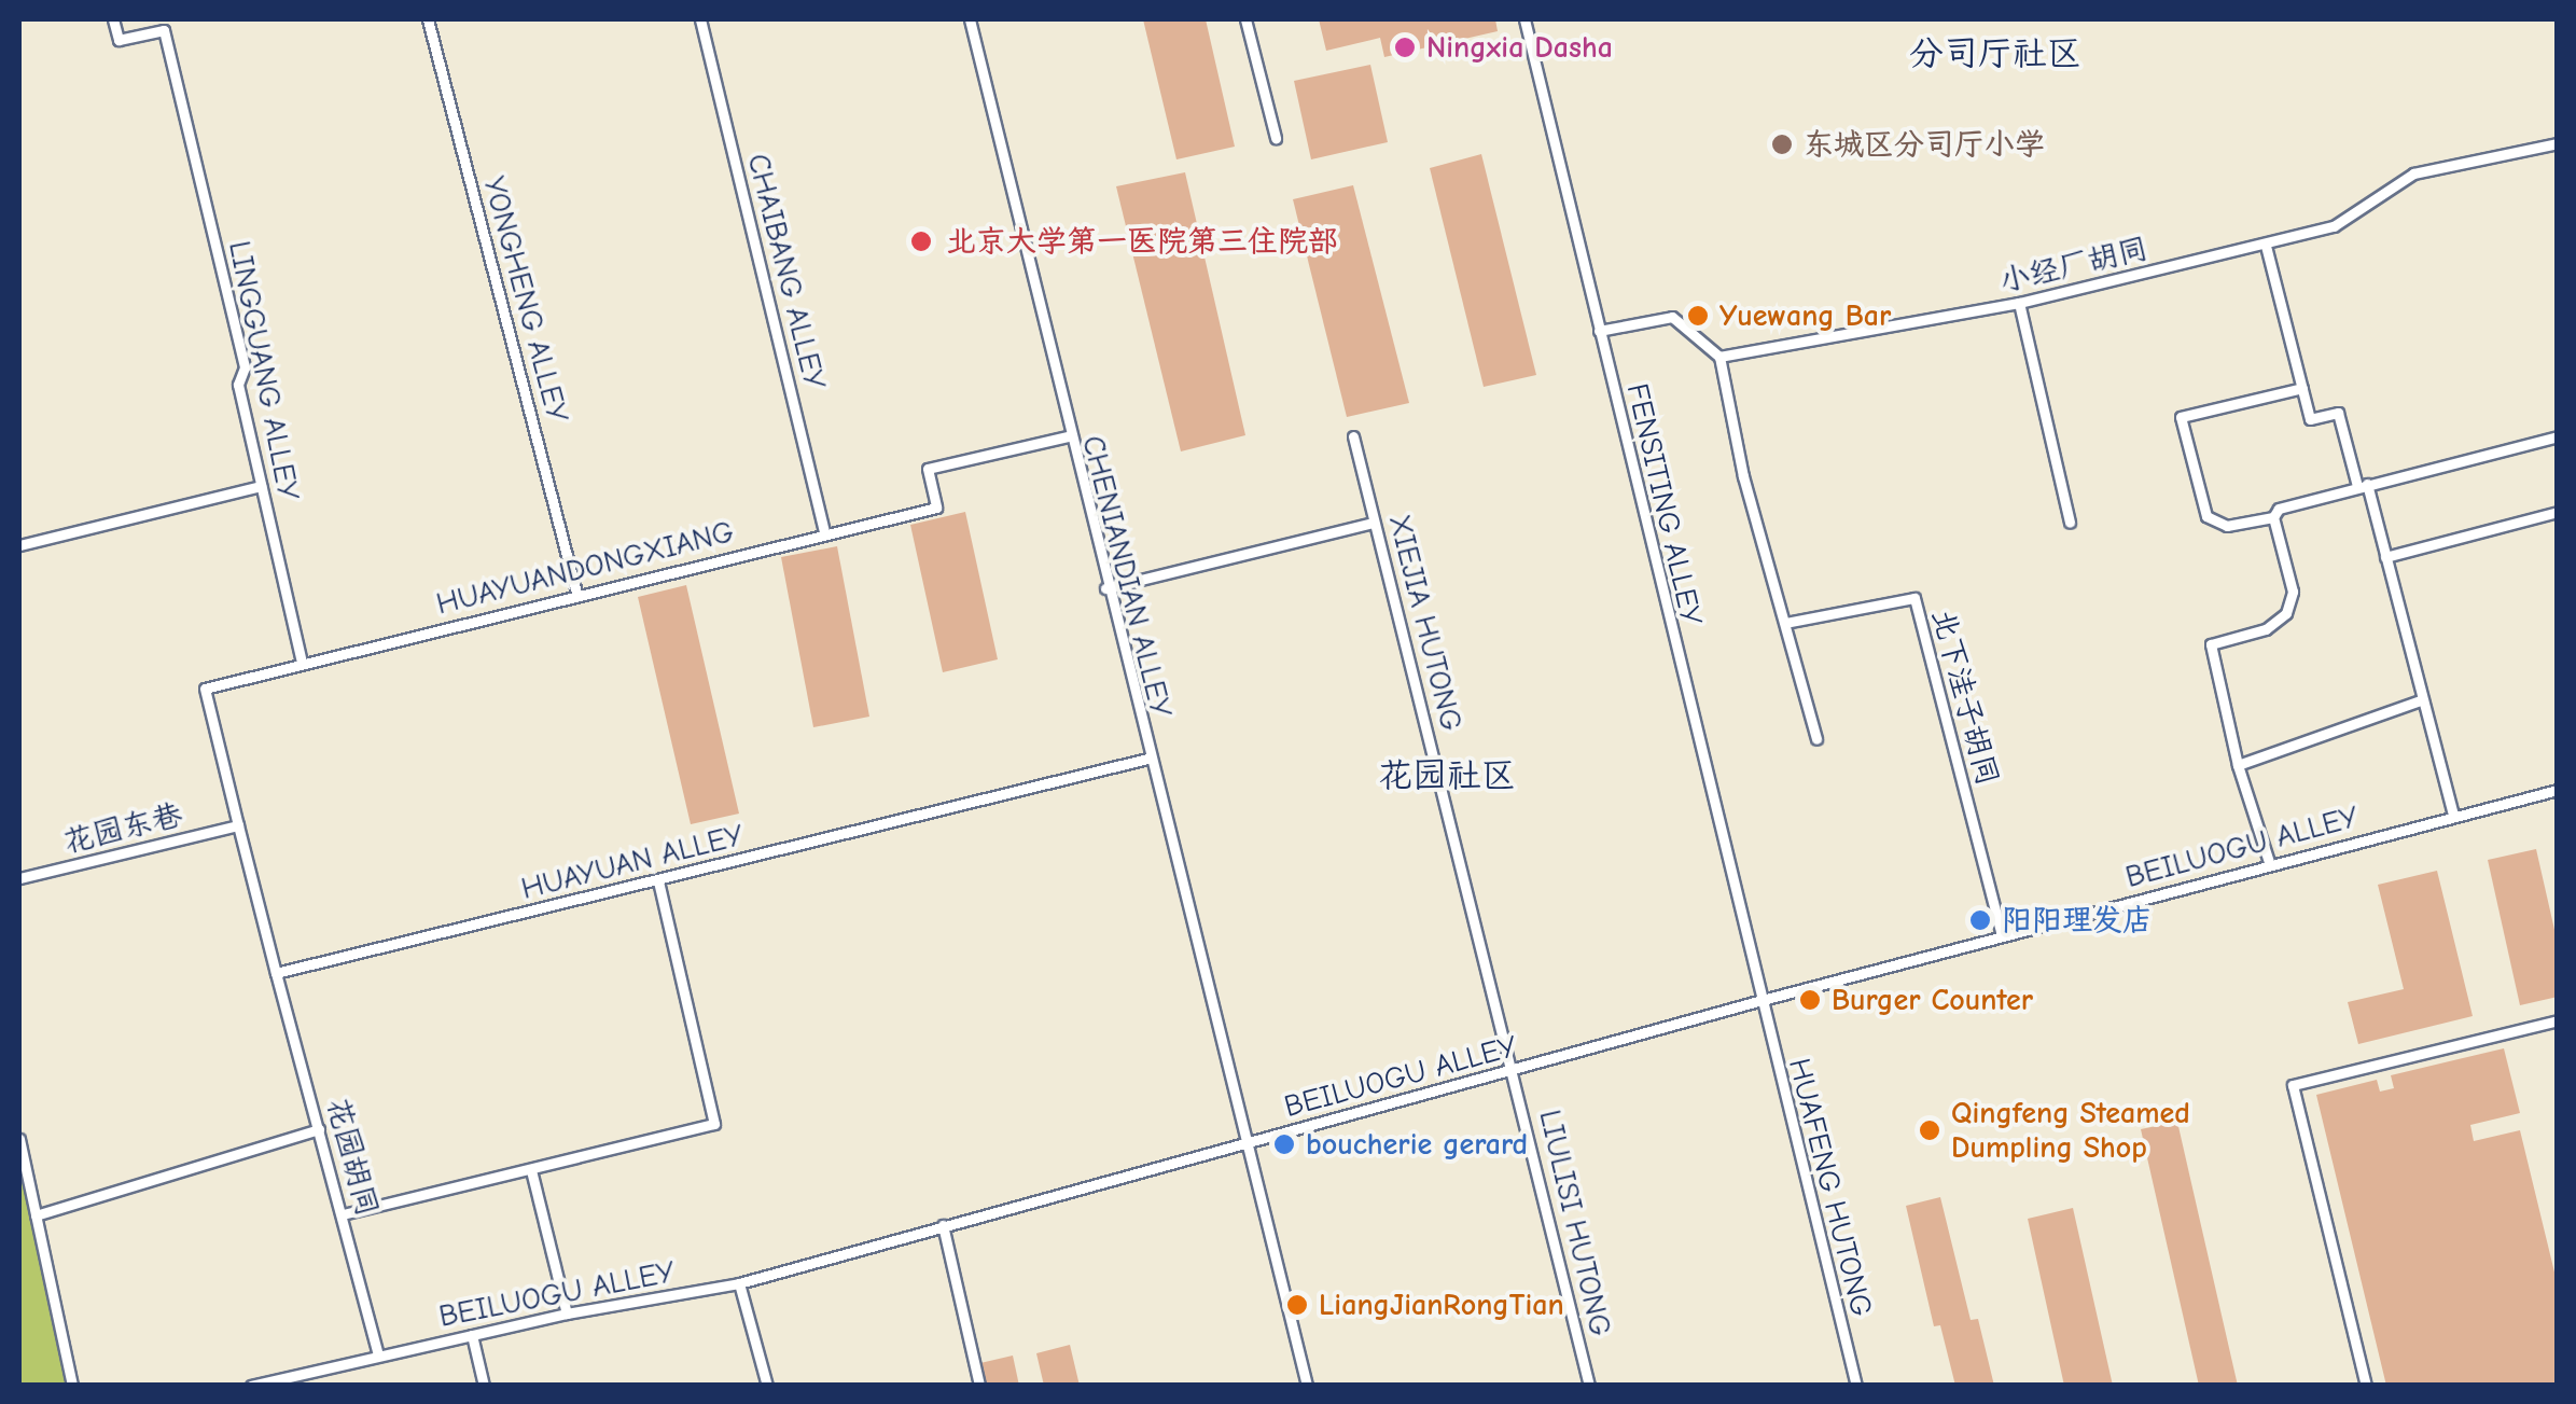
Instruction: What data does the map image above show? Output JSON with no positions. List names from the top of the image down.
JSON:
{
  "streets": {
    "lane": [
      "小经厂胡同",
      "CHAIBANG ALLEY",
      "YONGHENG ALLEY",
      "LINGGUANG ALLEY",
      "FENSITING ALLEY",
      "HUAYUANDONGXIANG",
      "CHENIANDIAN ALLEY",
      "XIEJIA HUTONG",
      "北下洼子胡同",
      "花园东巷",
      "BEILUOGU ALLEY",
      "HUAYUAN ALLEY",
      "花园胡同",
      "HUAFENG HUTONG",
      "LIULISI HUTONG"
    ]
  },
  "crossings": [
    ["CHAIBANG ALLEY", "HUAYUANDONGXIANG"],
    ["YONGHENG ALLEY", "HUAYUANDONGXIANG"],
    ["LINGGUANG ALLEY", "HUAYUANDONGXIANG"],
    ["FENSITING ALLEY", "BEILUOGU ALLEY"],
    ["FENSITING ALLEY", "HUAFENG HUTONG"],
    ["HUAYUANDONGXIANG", "CHENIANDIAN ALLEY"],
    ["HUAYUANDONGXIANG", "花园东巷"],
    ["CHENIANDIAN ALLEY", "BEILUOGU ALLEY"],
    ["CHENIANDIAN ALLEY", "HUAYUAN ALLEY"],
    ["XIEJIA HUTONG", "BEILUOGU ALLEY"],
    ["XIEJIA HUTONG", "LIULISI HUTONG"],
    ["北下洼子胡同", "BEILUOGU ALLEY"],
    ["BEILUOGU ALLEY", "花园胡同"],
    ["BEILUOGU ALLEY", "HUAFENG HUTONG"],
    ["BEILUOGU ALLEY", "LIULISI HUTONG"],
    ["HUAYUAN ALLEY", "花园胡同"]
  ],
  "districts": ["分司厅社区", "花园社区"],
  "places": [
    "Ningxia Dasha",
    "东城区分司厅小学",
    "北京大学第一医院第三住院部",
    "Yuewang Bar",
    "阳阳理发店",
    "Burger Counter",
    "Qingfeng Steamed Dumpling Shop",
    "boucherie gerard",
    "LiangJianRongTian"
  ]
}
